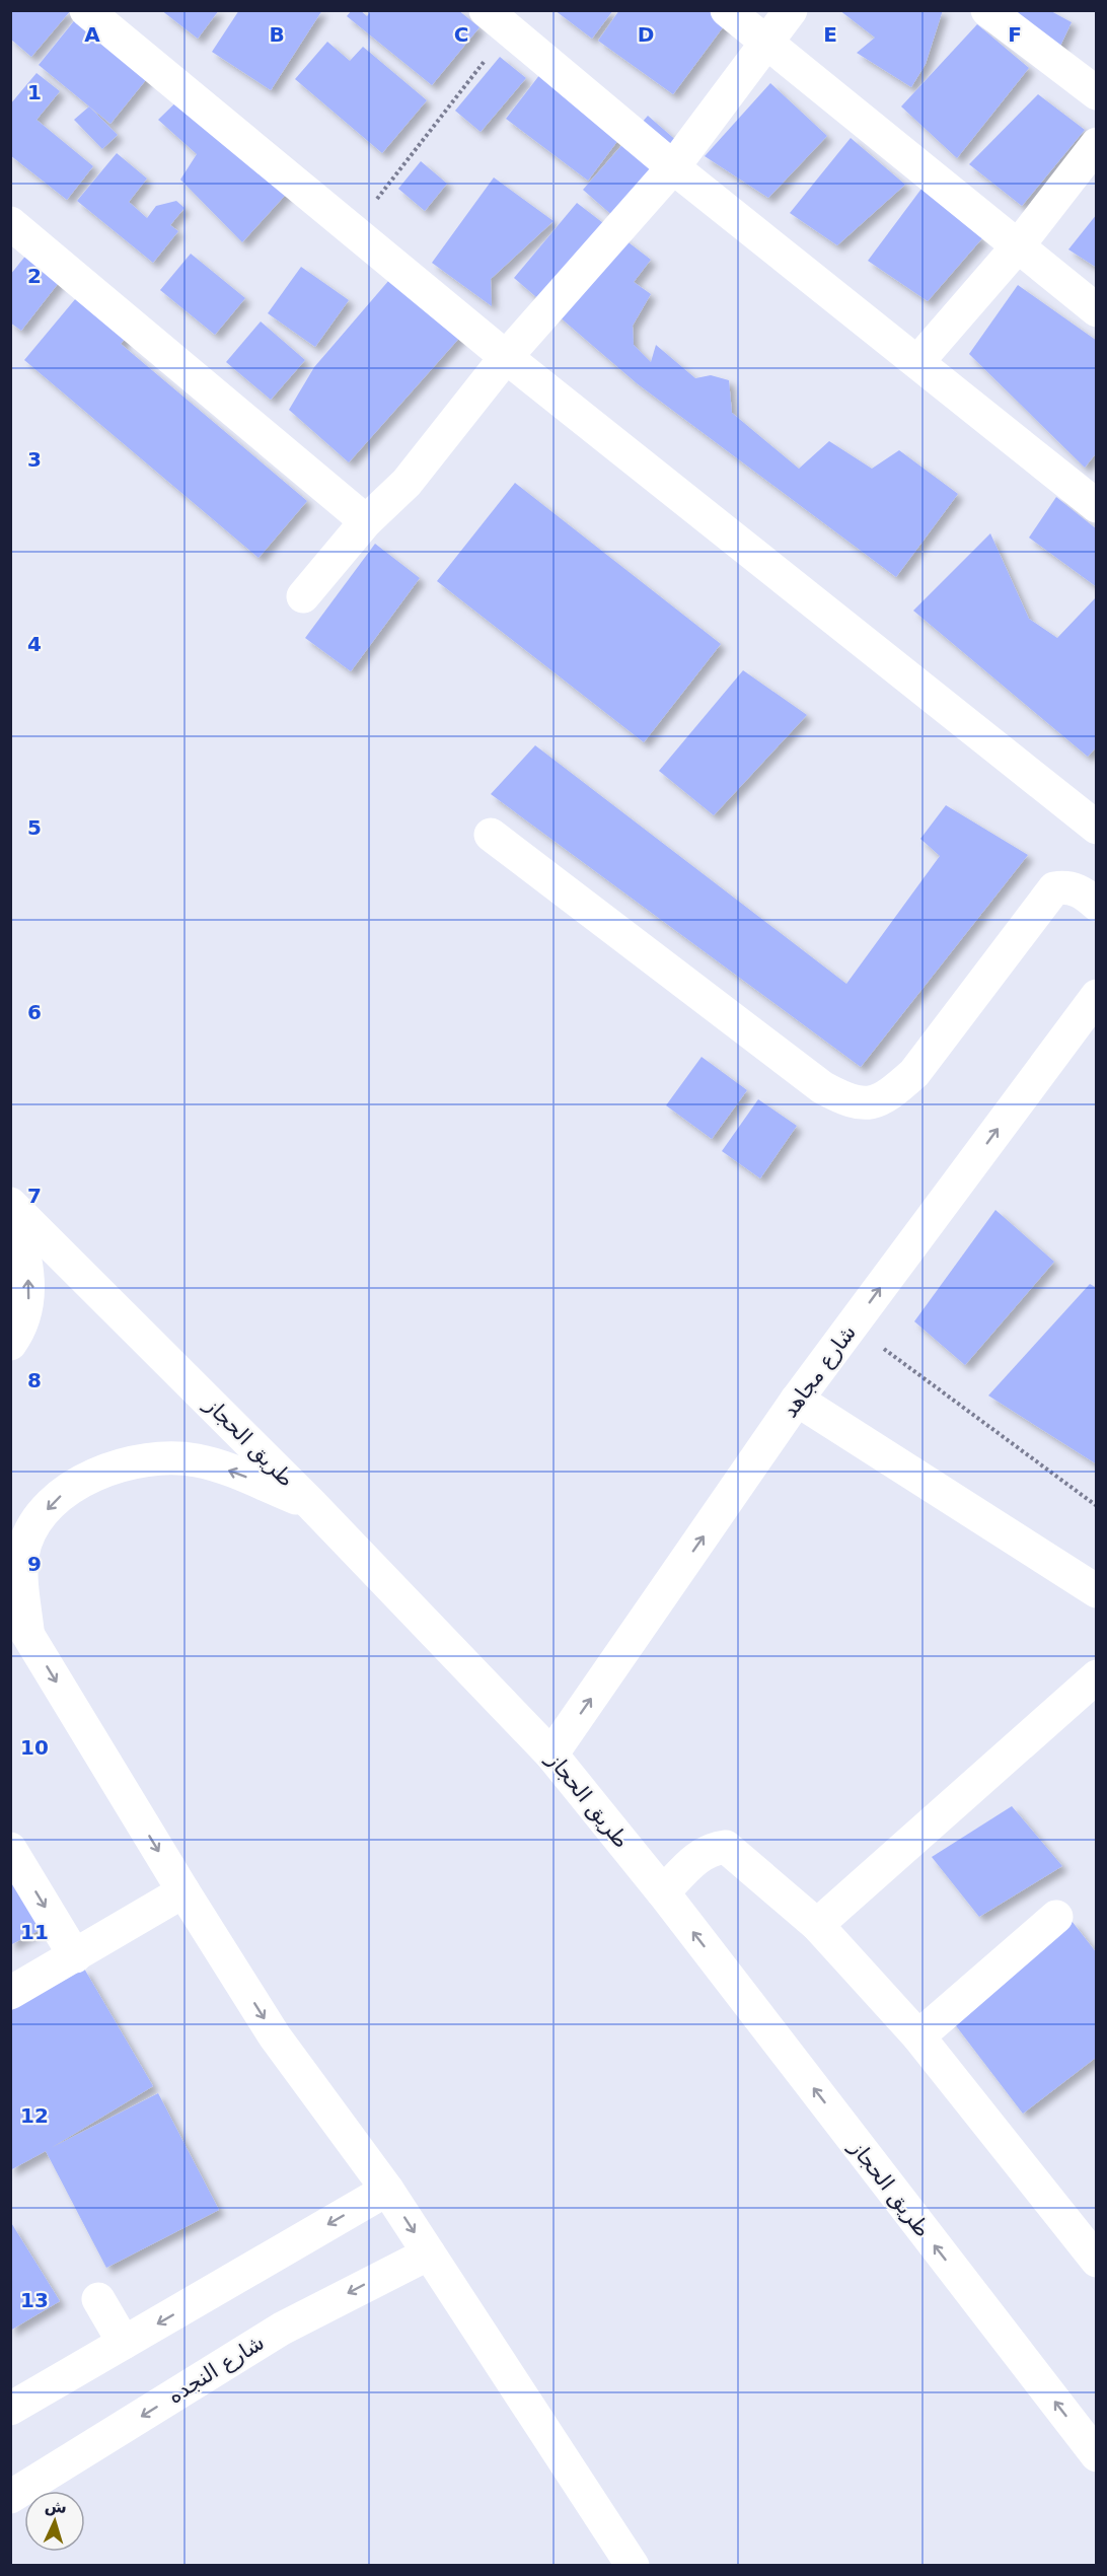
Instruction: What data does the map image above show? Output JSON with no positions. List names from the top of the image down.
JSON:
{
  "streets": {
    "street": ["شارع مجاهد", "طريق الحجاز", "شارع النجده"]
  },
  "crossings": [
    ["شارع مجاهد", "طريق الحجاز"]
  ],
  "one_way": ["شارع مجاهد"],
  "north": "top",
  "grid": {
    "columns": [
      "A",
      "B",
      "C",
      "D",
      "E",
      "F"
    ],
    "rows": [
      "1",
      "2",
      "3",
      "4",
      "5",
      "6",
      "7",
      "8",
      "9",
      "10",
      "11",
      "12",
      "13"
    ]
  }
}
